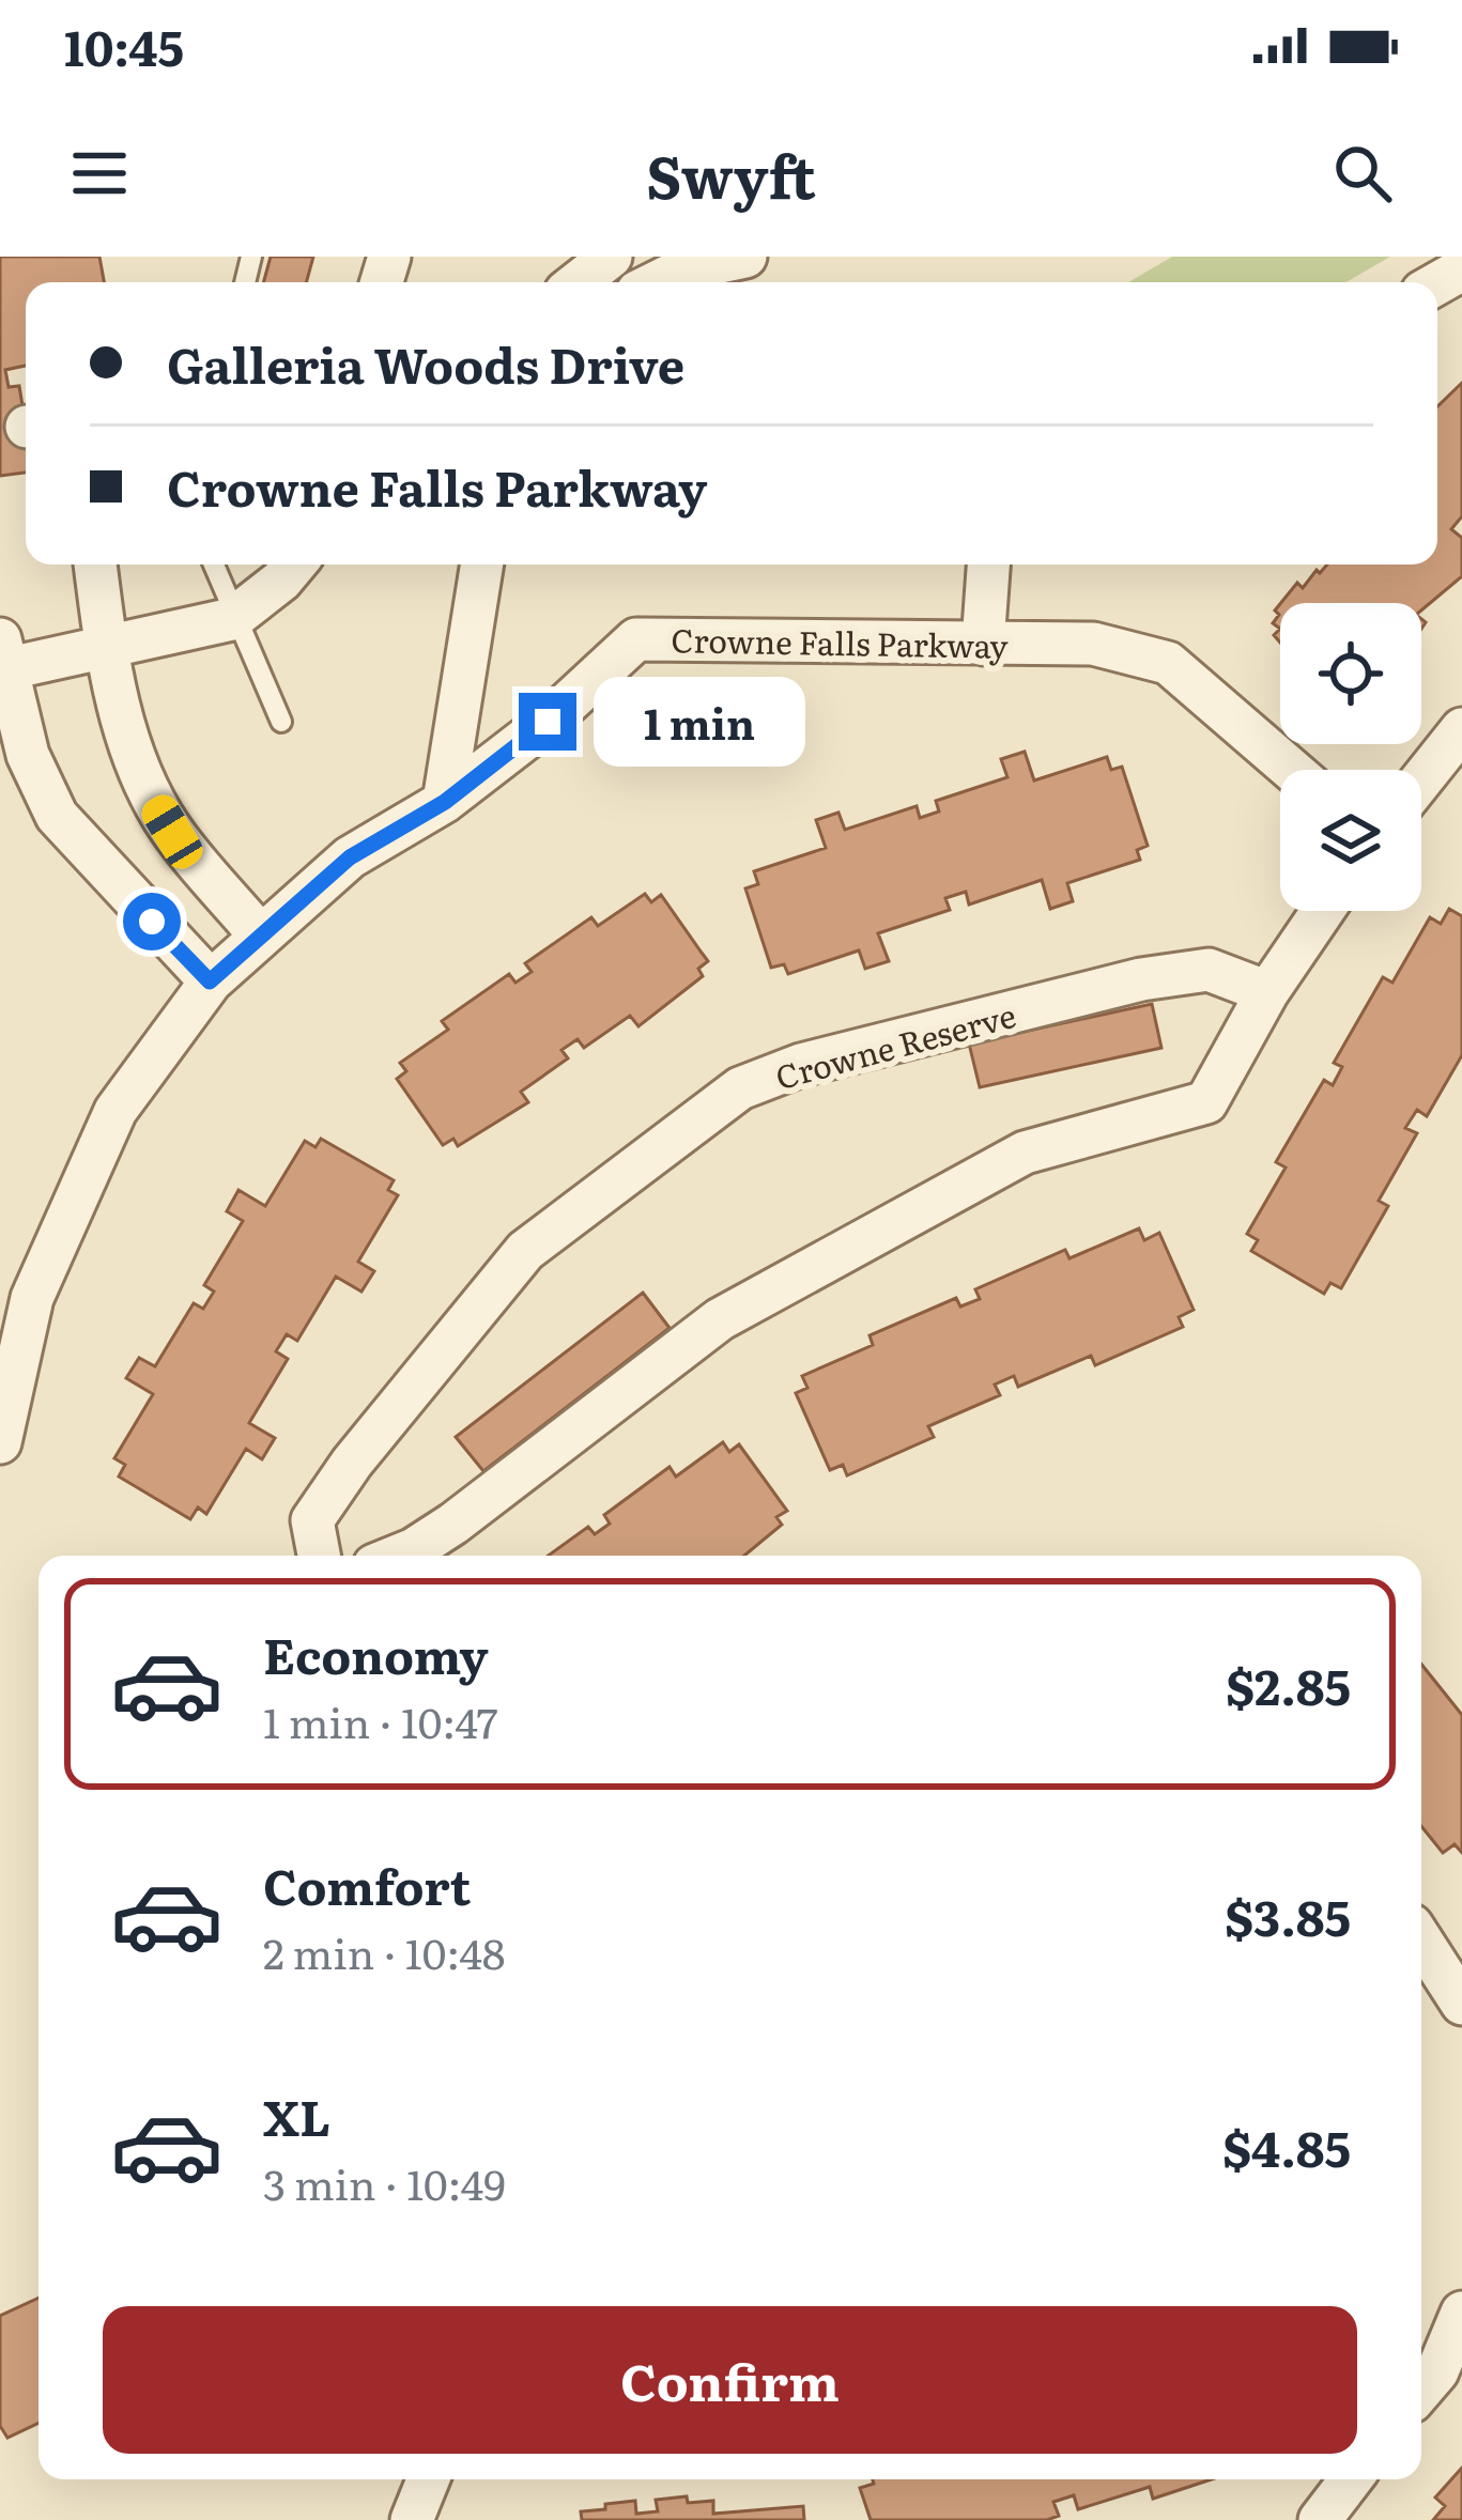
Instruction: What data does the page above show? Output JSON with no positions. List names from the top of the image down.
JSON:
{
  "streets": {
    "street": ["Crowne Falls Parkway", "Crowne Reserve"]
  },
  "page": {
    "status": "10:45",
    "header": "Swyft",
    "banner": ["Galleria Woods Drive", "Crowne Falls Parkway"],
    "bubble": "1 min",
    "list": [
      {
        "name": "Economy",
        "note": "1 min · 10:47",
        "value": "$2.85"
      },
      {
        "name": "Comfort",
        "note": "2 min · 10:48",
        "value": "$3.85"
      },
      {
        "name": "XL",
        "note": "3 min · 10:49",
        "value": "$4.85"
      }
    ],
    "buttons": "Confirm"
  }
}
